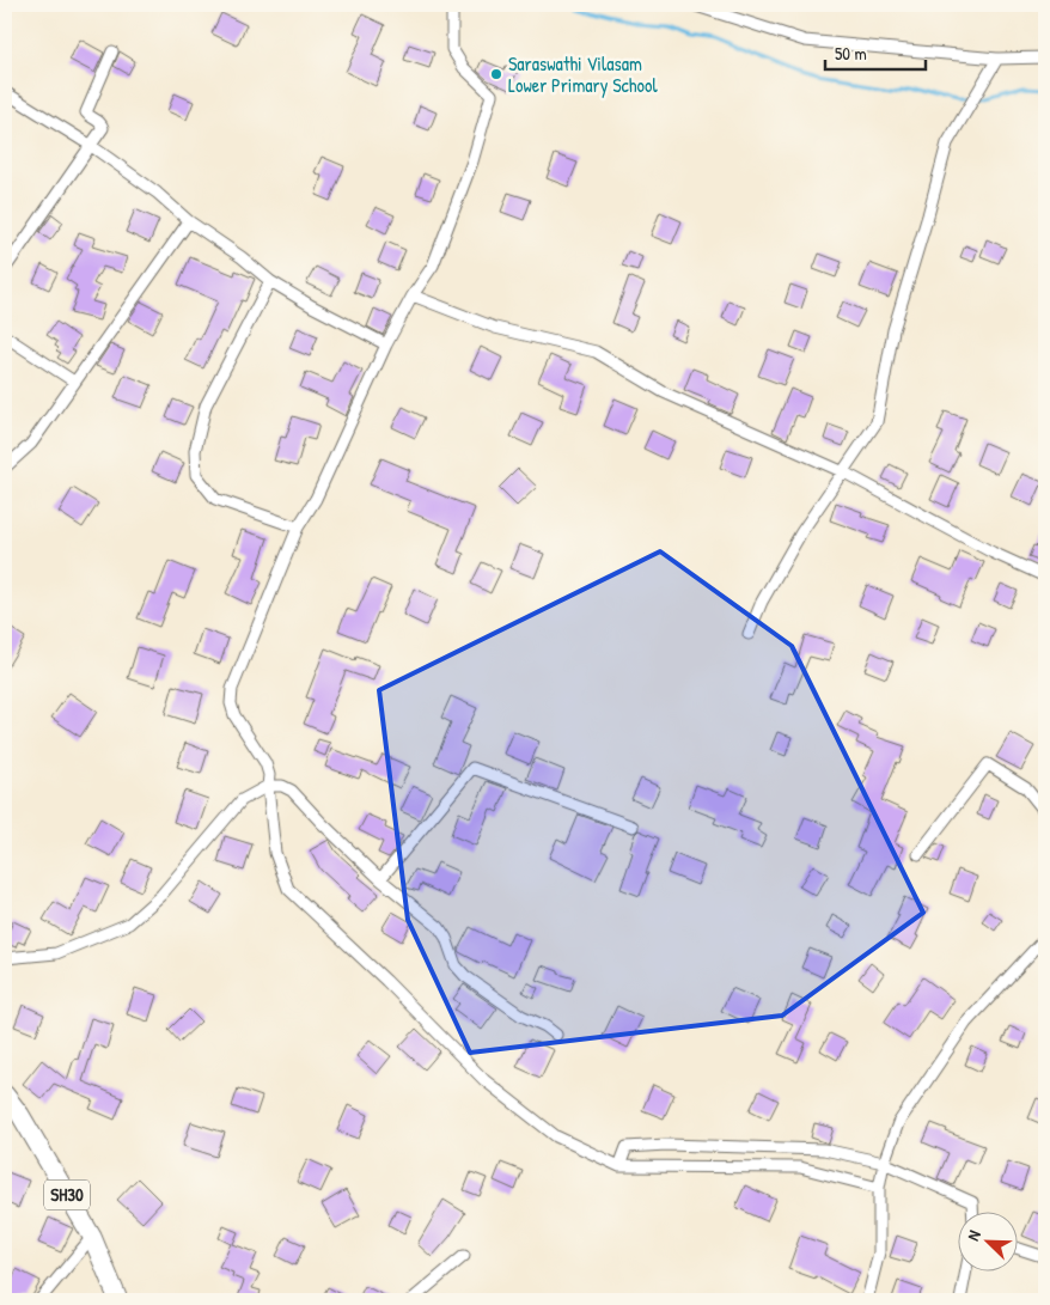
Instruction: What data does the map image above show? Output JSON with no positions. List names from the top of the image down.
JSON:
{
  "streets": {
    "main road": ["SH30"]
  },
  "places": ["Saraswathi Vilasam Lower Primary School"],
  "scale_bar": "50 m",
  "north": "top left"
}
